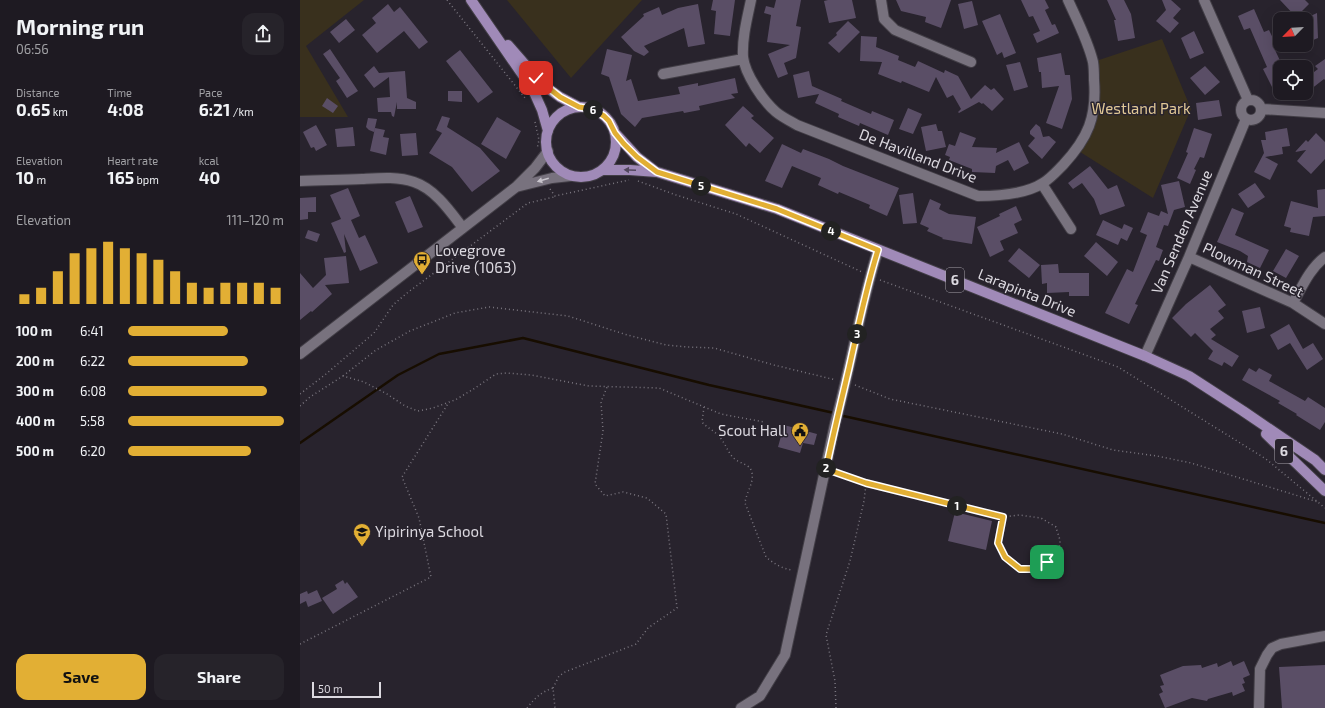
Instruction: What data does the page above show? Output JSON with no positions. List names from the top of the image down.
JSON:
{
  "streets": {
    "main road": ["6", "Larapinta Drive"],
    "street": ["De Havilland Drive", "Van Senden Avenue", "Plowman Street"]
  },
  "crossings": [
    ["Van Senden Avenue", "Plowman Street"],
    ["Van Senden Avenue", "Larapinta Drive"],
    ["6", "Larapinta Drive"]
  ],
  "parks": ["Westland Park"],
  "places": {
    "bus stop": ["Lovegrove Drive (1063)"],
    "public building": ["Scout Hall"],
    "school or university": ["Yipirinya School"]
  },
  "scale_bar": "50 m",
  "north": "bottom left",
  "page": {
    "heading": ["Morning run", "06:56"],
    "stats": [
      ["Distance", "0.65 km"],
      ["Time", "4:08"],
      ["Pace", "6:21 /km"],
      ["Elevation", "10 m"],
      ["Heart rate", "165 bpm"],
      ["kcal", "40"]
    ],
    "pins": [
      "6",
      "5",
      "4",
      "3",
      "2",
      "1"
    ],
    "chart": ["Elevation", "111–120 m"],
    "list": [
      {
        "name": "100 m",
        "note": "6:41"
      },
      {
        "name": "200 m",
        "note": "6:22"
      },
      {
        "name": "300 m",
        "note": "6:08"
      },
      {
        "name": "400 m",
        "note": "5:58"
      },
      {
        "name": "500 m",
        "note": "6:20"
      }
    ],
    "buttons": ["Save", "Share"],
    "scale": "50 m"
  }
}
